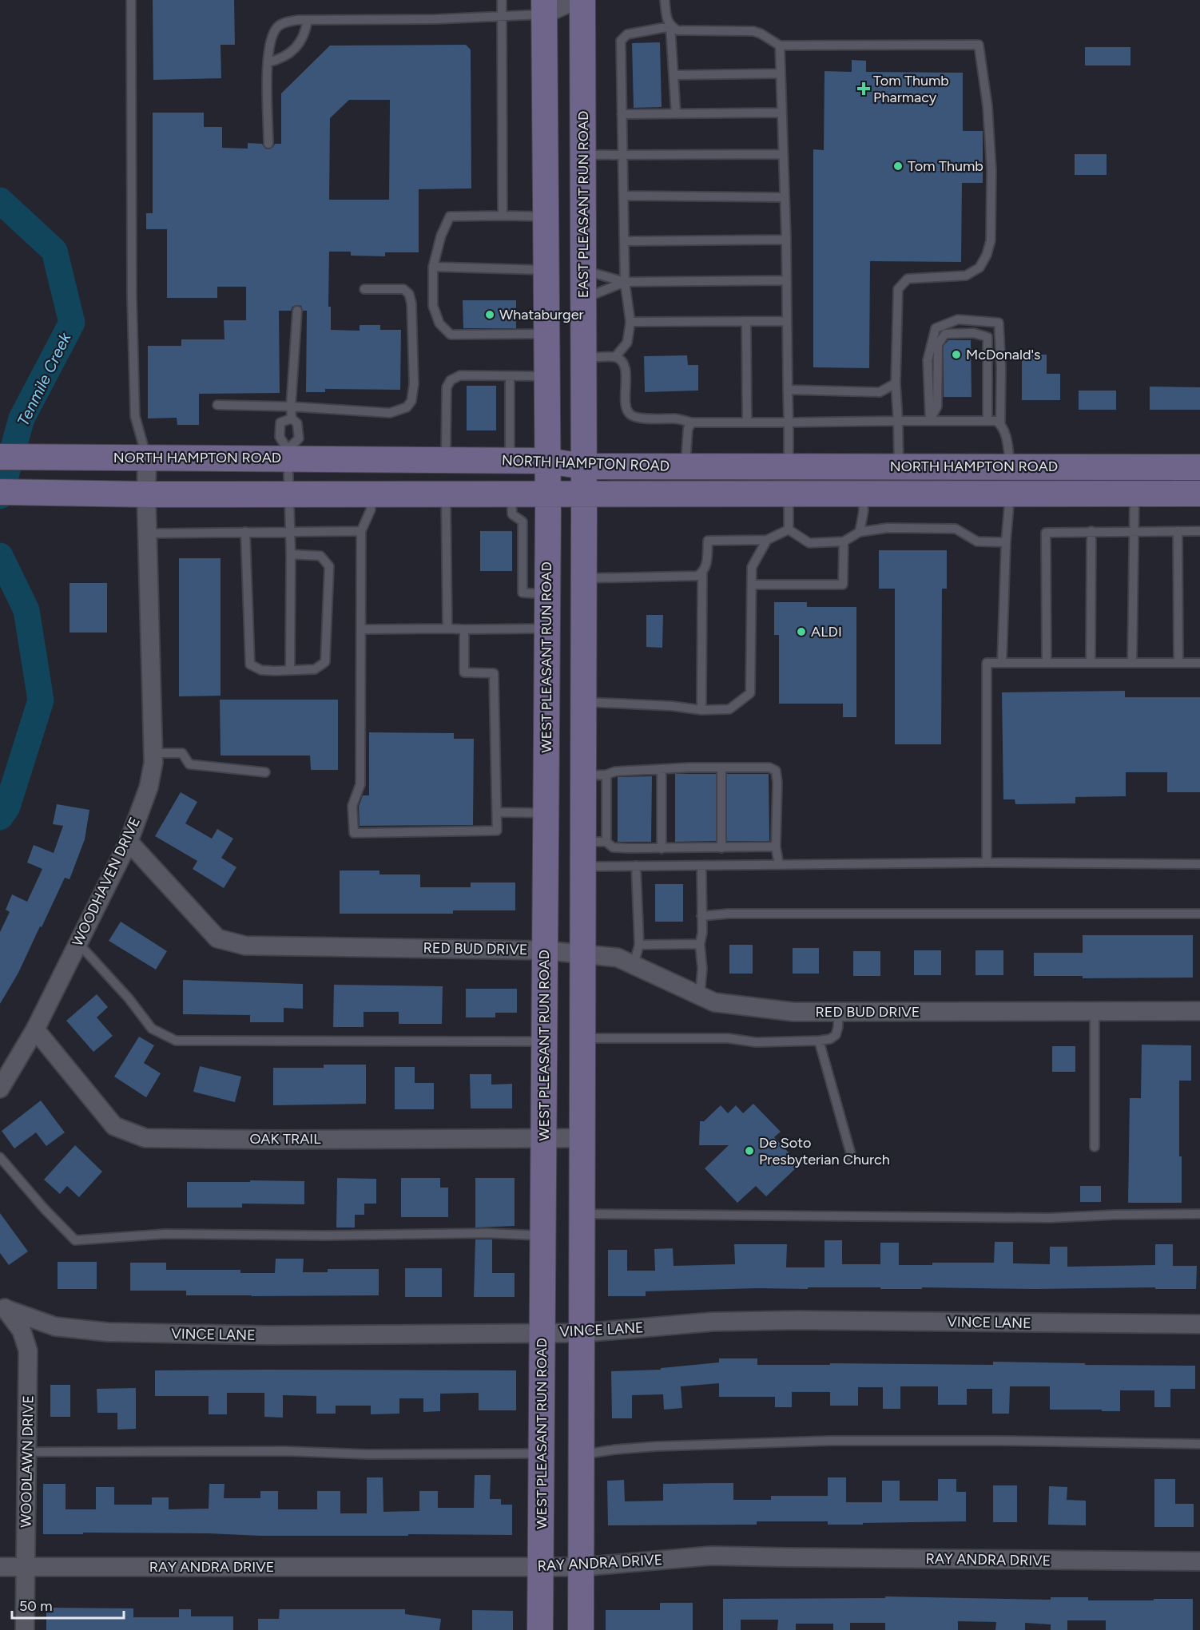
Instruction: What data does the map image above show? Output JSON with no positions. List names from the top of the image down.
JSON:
{
  "streets": {
    "main road": ["EAST PLEASANT RUN ROAD", "NORTH HAMPTON ROAD", "WEST PLEASANT RUN ROAD"],
    "street": [
      "WOODHAVEN DRIVE",
      "RED BUD DRIVE",
      "OAK TRAIL",
      "VINCE LANE",
      "WOODLAWN DRIVE",
      "RAY ANDRA DRIVE"
    ]
  },
  "crossings": [
    ["EAST PLEASANT RUN ROAD", "NORTH HAMPTON ROAD"],
    ["NORTH HAMPTON ROAD", "WEST PLEASANT RUN ROAD"],
    ["NORTH HAMPTON ROAD", "WOODHAVEN DRIVE"],
    ["WEST PLEASANT RUN ROAD", "RED BUD DRIVE"],
    ["WEST PLEASANT RUN ROAD", "OAK TRAIL"],
    ["WEST PLEASANT RUN ROAD", "VINCE LANE"],
    ["WEST PLEASANT RUN ROAD", "RAY ANDRA DRIVE"],
    ["WOODHAVEN DRIVE", "RED BUD DRIVE"],
    ["WOODHAVEN DRIVE", "OAK TRAIL"],
    ["VINCE LANE", "WOODLAWN DRIVE"],
    ["WOODLAWN DRIVE", "RAY ANDRA DRIVE"]
  ],
  "water": ["Tenmile Creek"],
  "places": {
    "health": ["Tom Thumb Pharmacy"],
    "other": [
      "Tom Thumb",
      "Whataburger",
      "McDonald's",
      "ALDI",
      "De Soto Presbyterian Church"
    ]
  },
  "scale_bar": "50 m"
}
